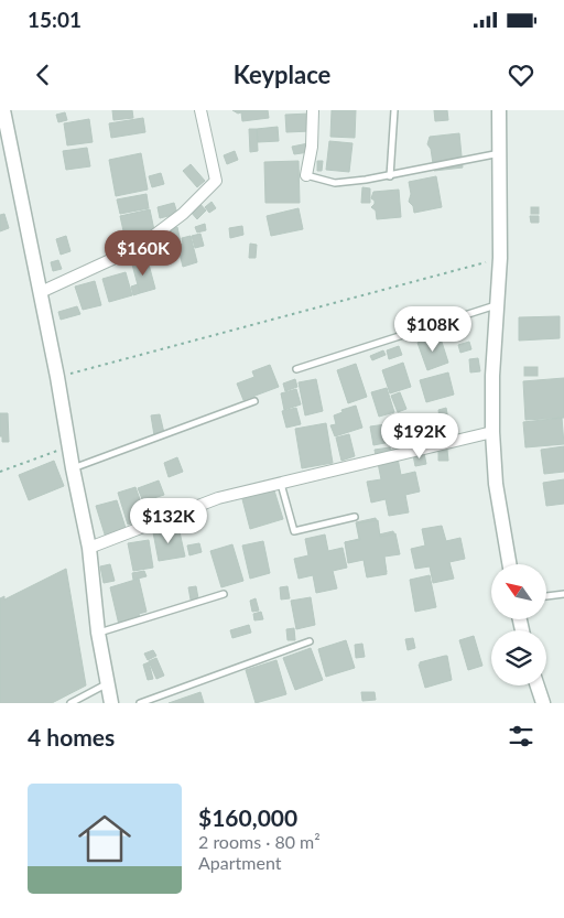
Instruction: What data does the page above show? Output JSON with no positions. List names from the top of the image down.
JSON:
{
  "north": "top left",
  "page": {
    "status": "15:01",
    "header": "Keyplace",
    "price": [
      "$160K",
      "$108K",
      "$192K",
      "$132K"
    ],
    "heading": "4 homes",
    "list": [
      {
        "name": "$160,000",
        "note": "2 rooms · 80 m² · Apartment"
      }
    ]
  }
}
